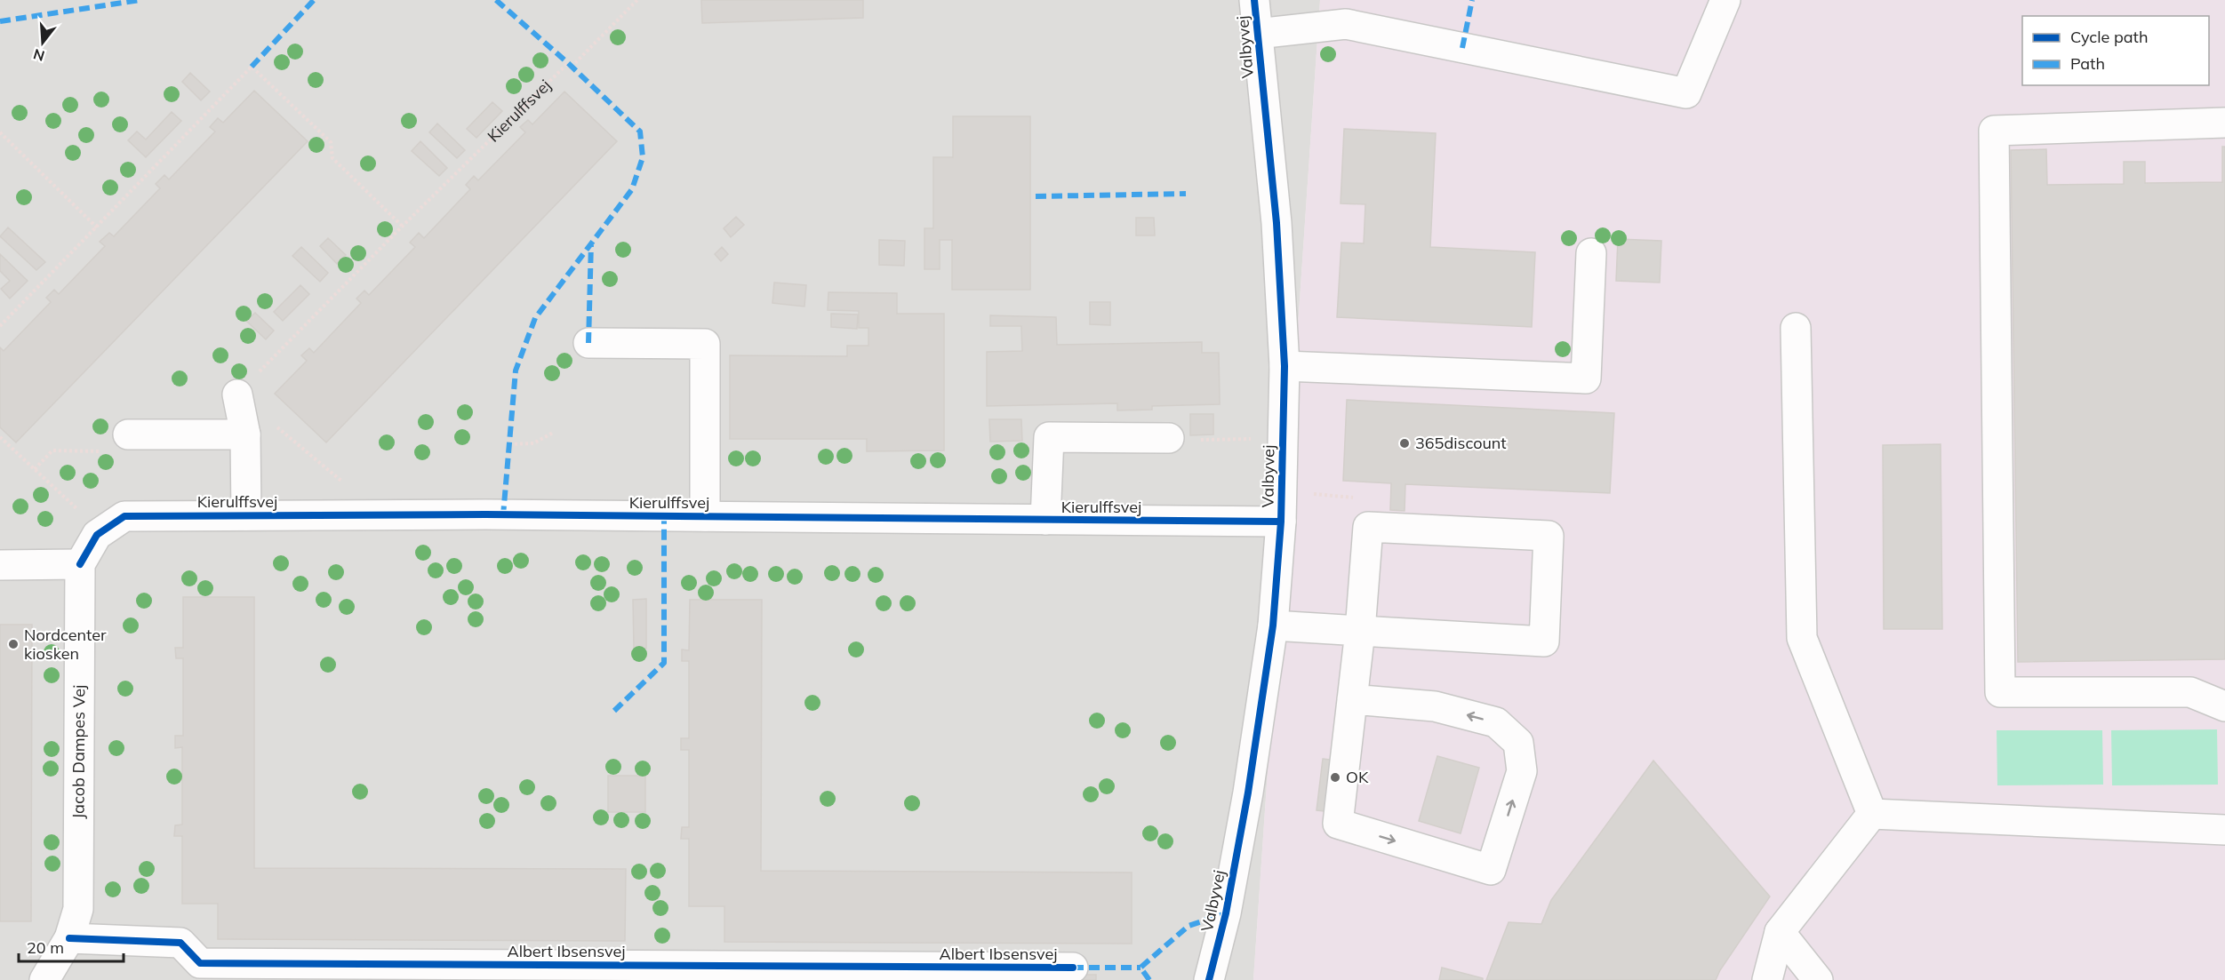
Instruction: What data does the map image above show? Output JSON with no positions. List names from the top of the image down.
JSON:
{
  "streets": {
    "street": [
      "Valbyvej",
      "Kierulffsvej",
      "Jacob Dampes Vej",
      "Albert Ibsensvej"
    ]
  },
  "crossings": [
    ["Valbyvej", "Kierulffsvej"],
    ["Kierulffsvej", "Jacob Dampes Vej"],
    ["Jacob Dampes Vej", "Albert Ibsensvej"]
  ],
  "places": ["365discount", "Nordcenter kiosken", "OK"],
  "legend": ["Cycle path", "Path"],
  "scale_bar": "20 m",
  "north": "bottom"
}
